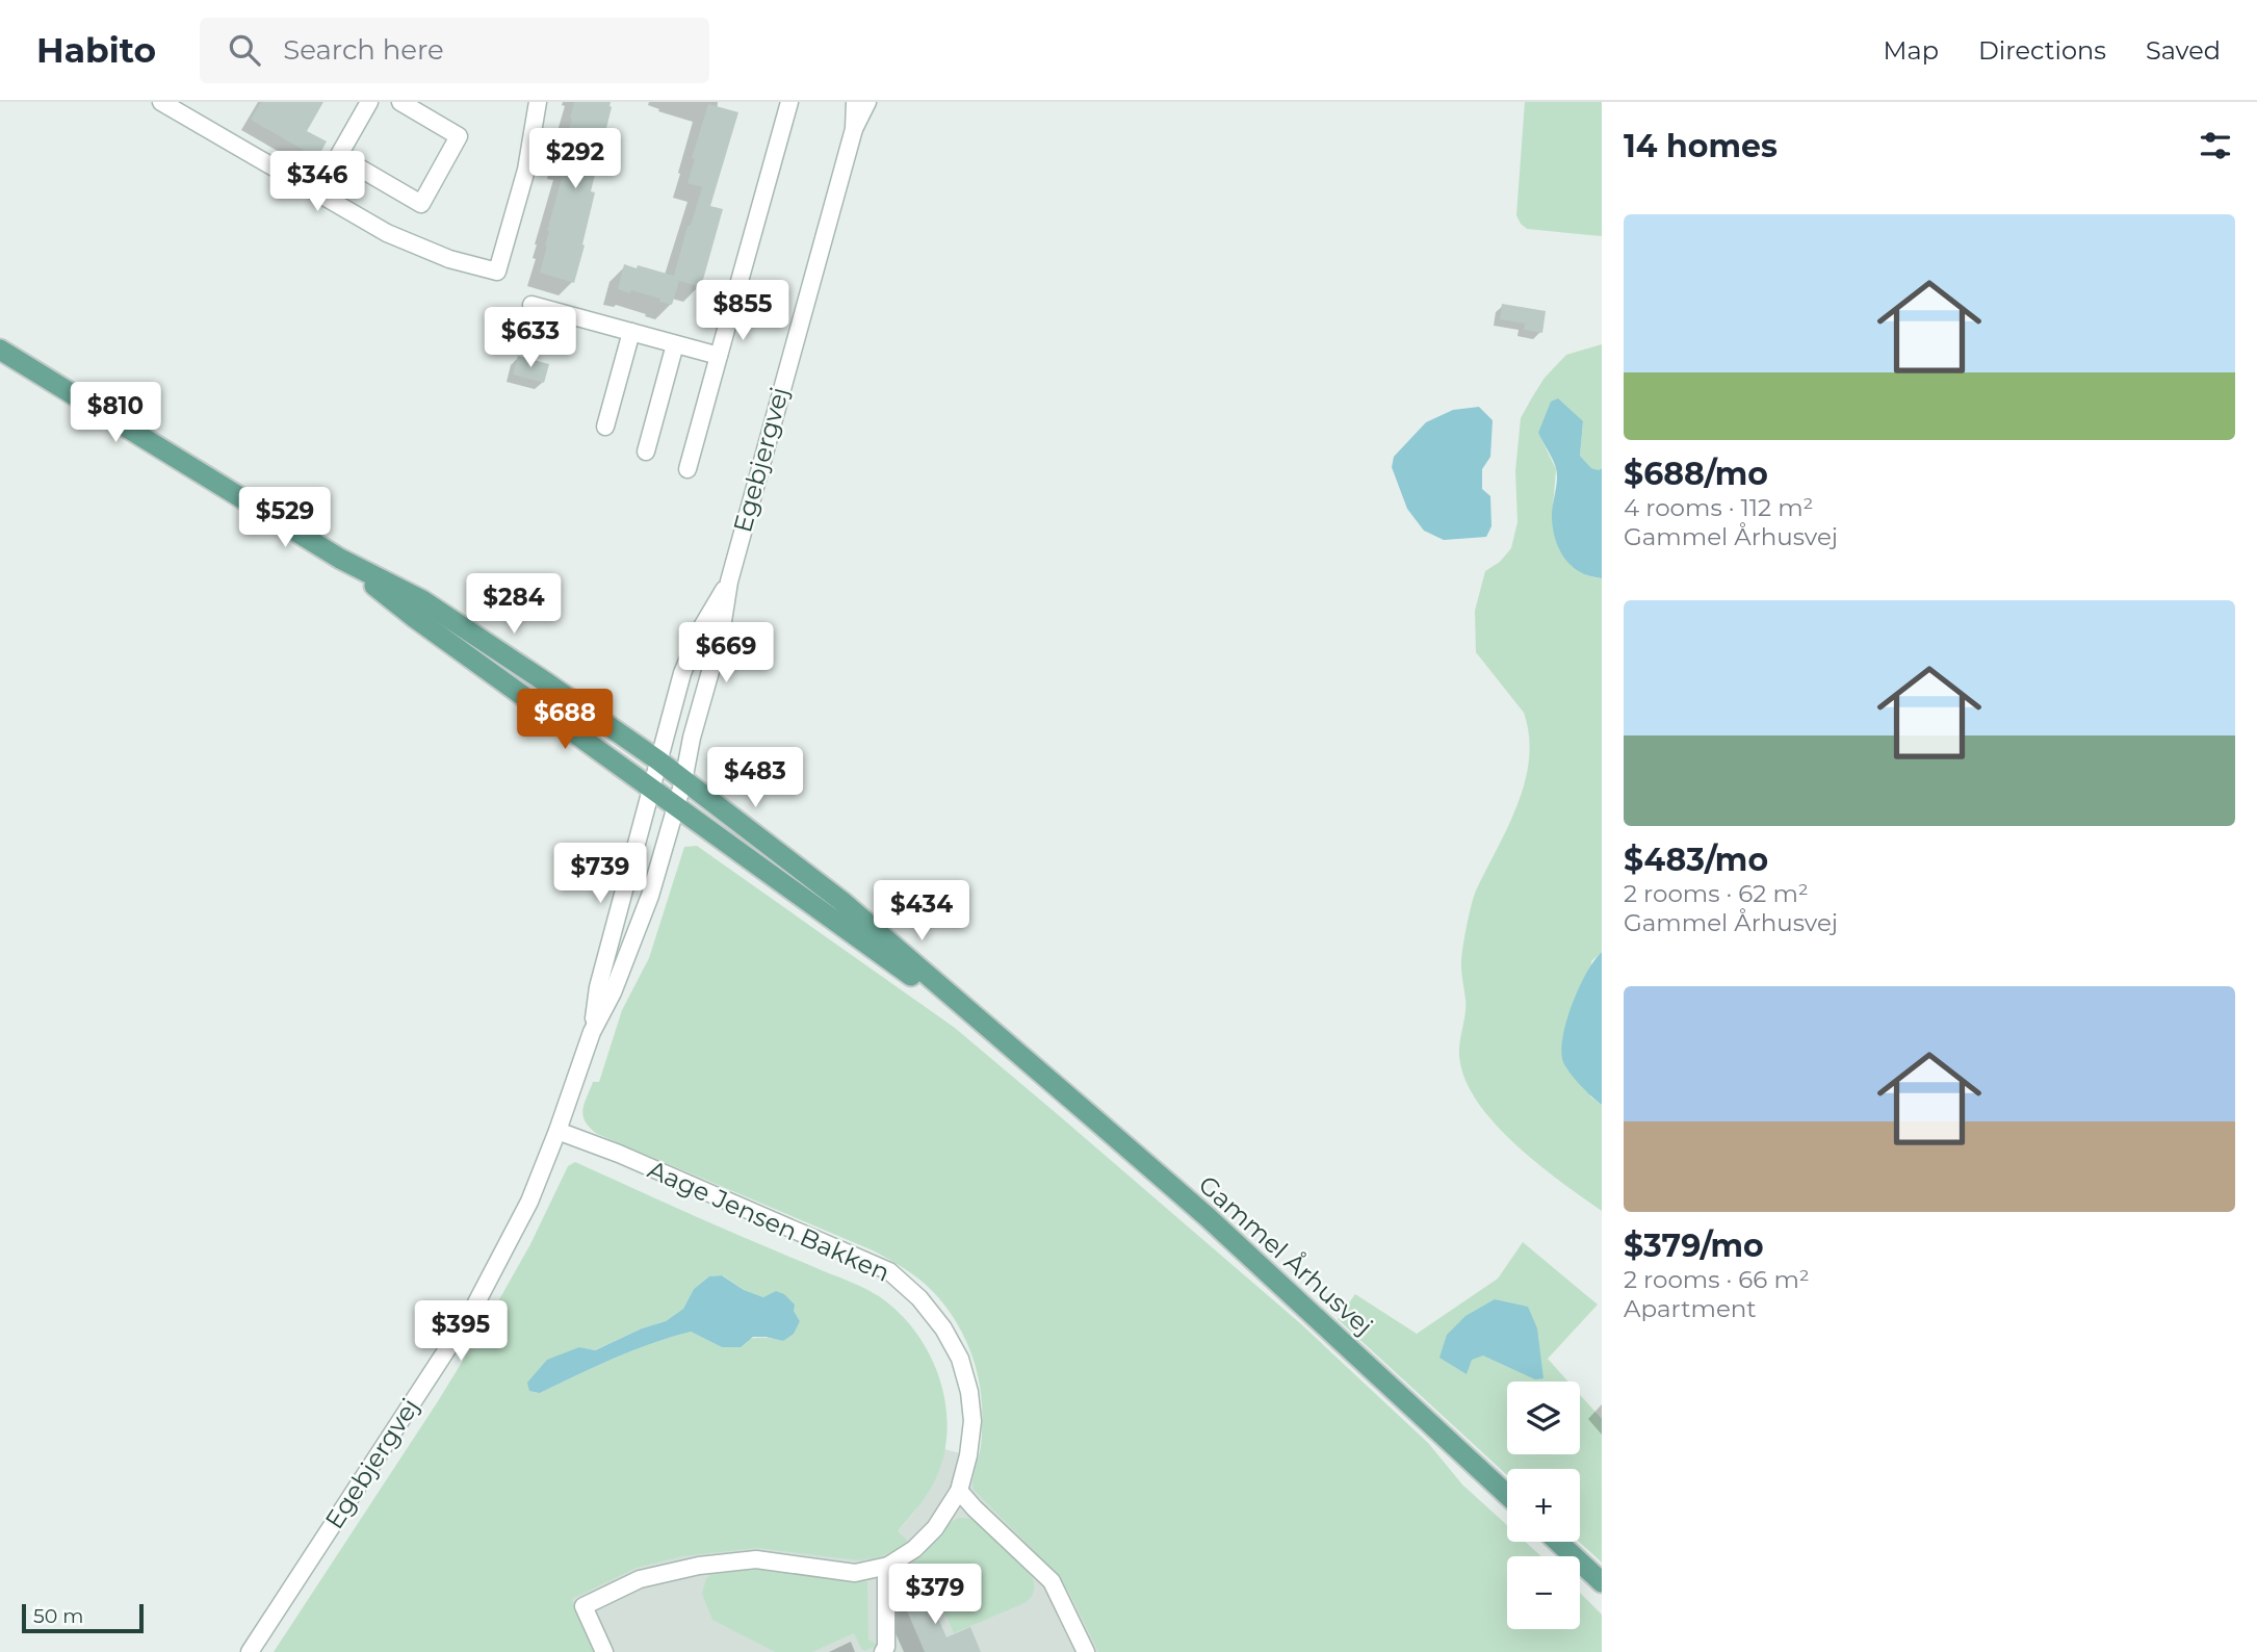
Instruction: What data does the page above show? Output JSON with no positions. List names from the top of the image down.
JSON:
{
  "streets": {
    "main road": ["Gammel Århusvej"],
    "street": ["Egebjergvej", "Aage Jensen Bakken"]
  },
  "crossings": [
    ["Egebjergvej", "Aage Jensen Bakken"],
    ["Egebjergvej", "Gammel Århusvej"]
  ],
  "scale_bar": "50 m",
  "page": {
    "header": "Habito",
    "search": "Search here",
    "nav": ["Map", "Directions", "Saved"],
    "heading": "14 homes",
    "price": [
      "$292",
      "$346",
      "$855",
      "$633",
      "$810",
      "$529",
      "$284",
      "$669",
      "$688",
      "$483",
      "$739",
      "$434",
      "$395",
      "$379"
    ],
    "list": [
      {
        "name": "$688/mo",
        "note": "4 rooms · 112 m² · Gammel Århusvej"
      },
      {
        "name": "$483/mo",
        "note": "2 rooms · 62 m² · Gammel Århusvej"
      },
      {
        "name": "$379/mo",
        "note": "2 rooms · 66 m² · Apartment"
      }
    ],
    "map_buttons": ["+", "−"],
    "scale": "50 m"
  }
}
